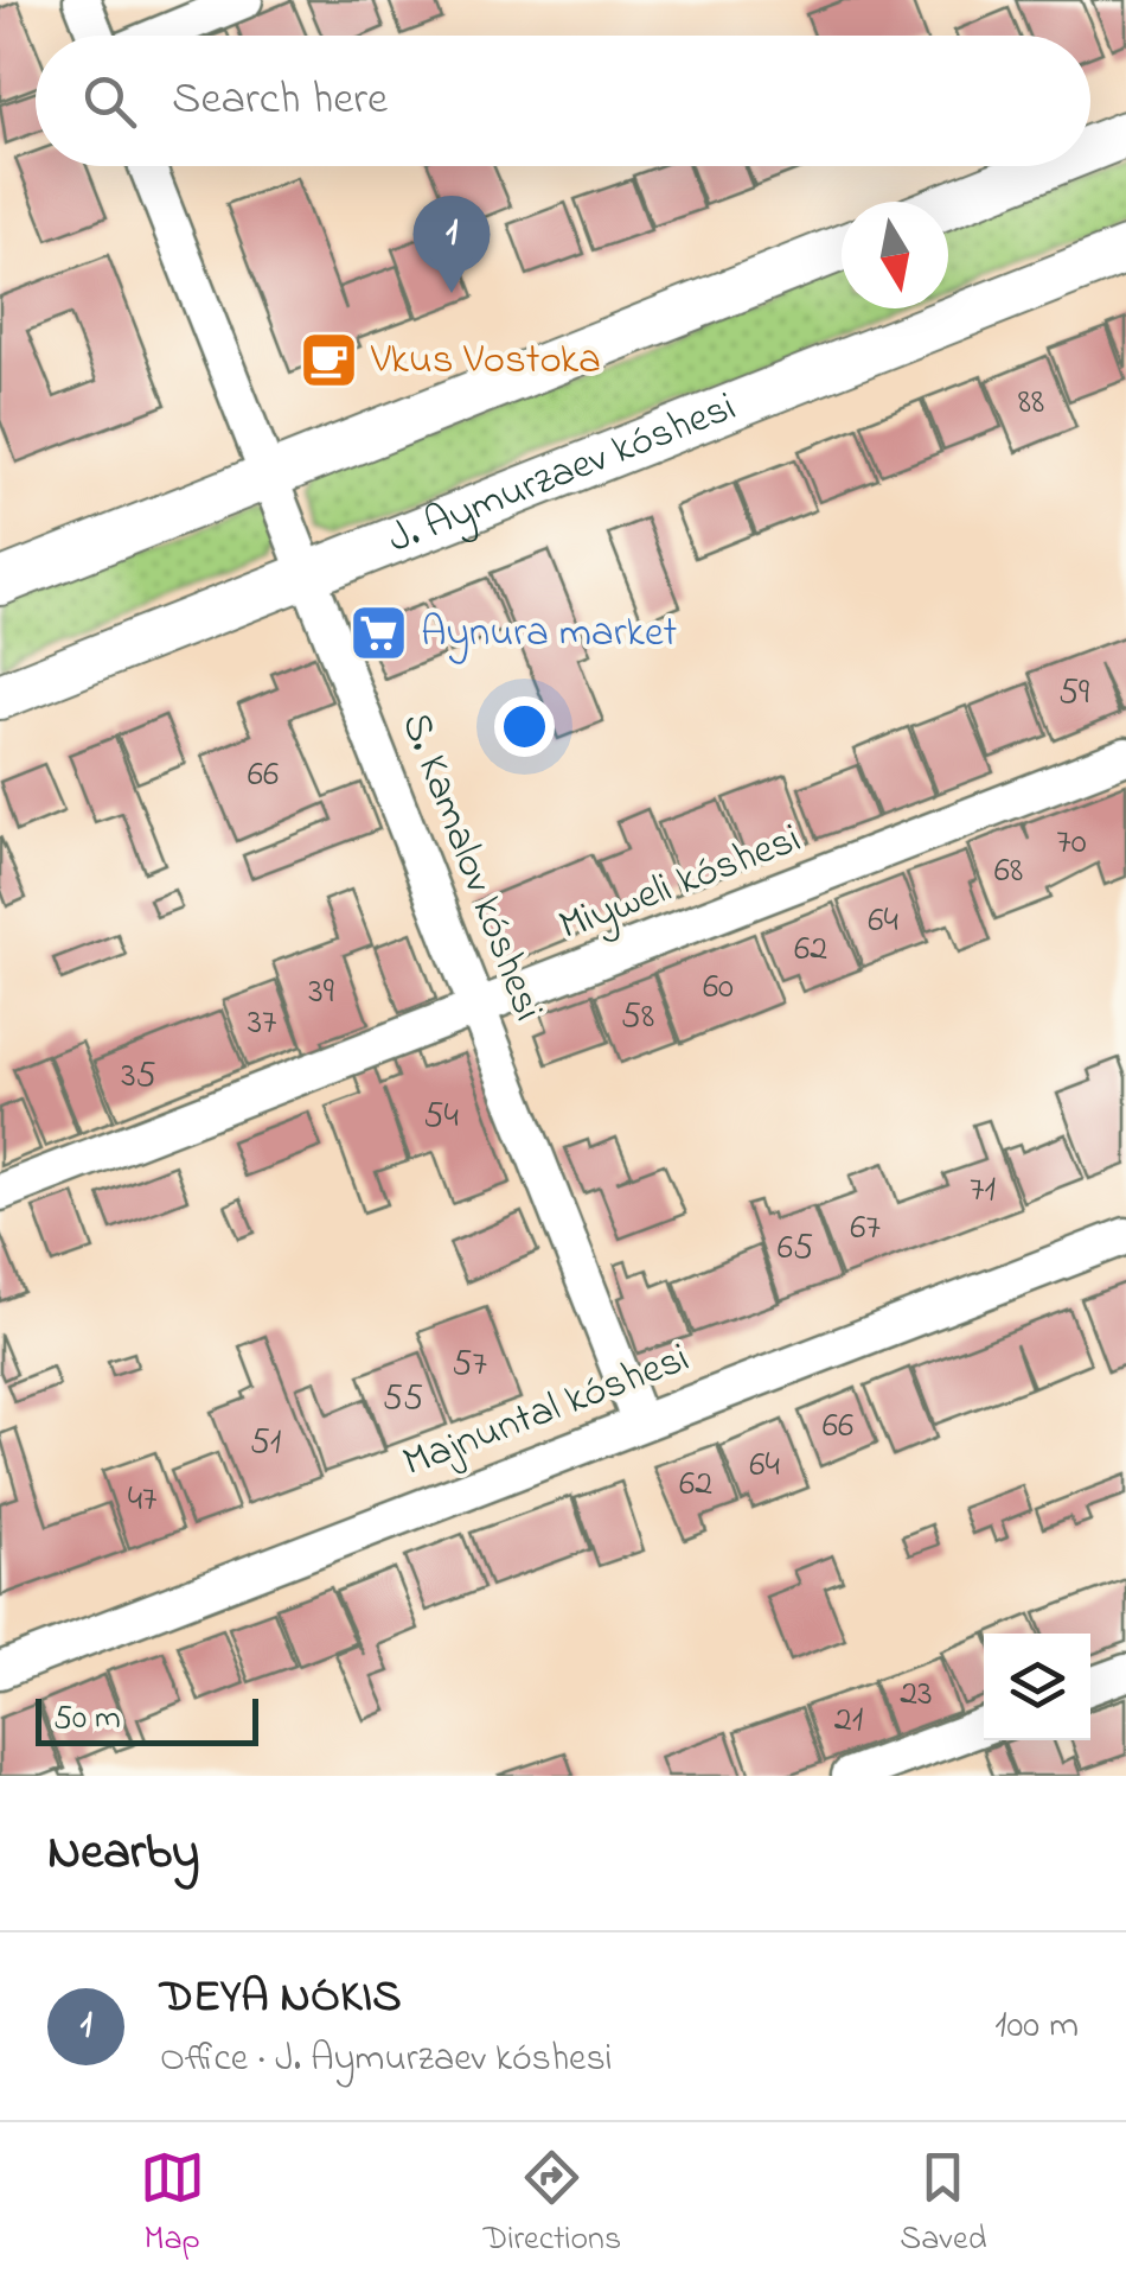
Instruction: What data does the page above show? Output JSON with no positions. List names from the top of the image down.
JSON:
{
  "streets": {
    "street": [
      "J. Aymurzaev kóshesi",
      "S. Kamalov kóshesi",
      "Miyweli kóshesi",
      "Majnuntal kóshesi"
    ]
  },
  "crossings": [
    ["J. Aymurzaev kóshesi", "S. Kamalov kóshesi"],
    ["S. Kamalov kóshesi", "Miyweli kóshesi"],
    ["S. Kamalov kóshesi", "Majnuntal kóshesi"]
  ],
  "places": {
    "cafe": ["Vkus Vostoka"],
    "supermarket": ["Aynura market"]
  },
  "house_numbers": [
    "88",
    "59",
    "66",
    "70",
    "68",
    "64",
    "62",
    "60",
    "39",
    "58",
    "37",
    "35",
    "54",
    "71",
    "67",
    "65",
    "57",
    "55",
    "66",
    "51",
    "64",
    "62",
    "47",
    "23",
    "21"
  ],
  "scale_bar": "50 m",
  "north": "bottom",
  "page": {
    "search": "Search here",
    "pins": "1",
    "scale": "50 m",
    "heading": "Nearby",
    "list": [
      {
        "mark": "1",
        "name": "DEYA NÓKIS",
        "note": "Office · J. Aymurzaev kóshesi",
        "value": "100 m"
      }
    ],
    "nav": ["Map", "Directions", "Saved"]
  }
}
